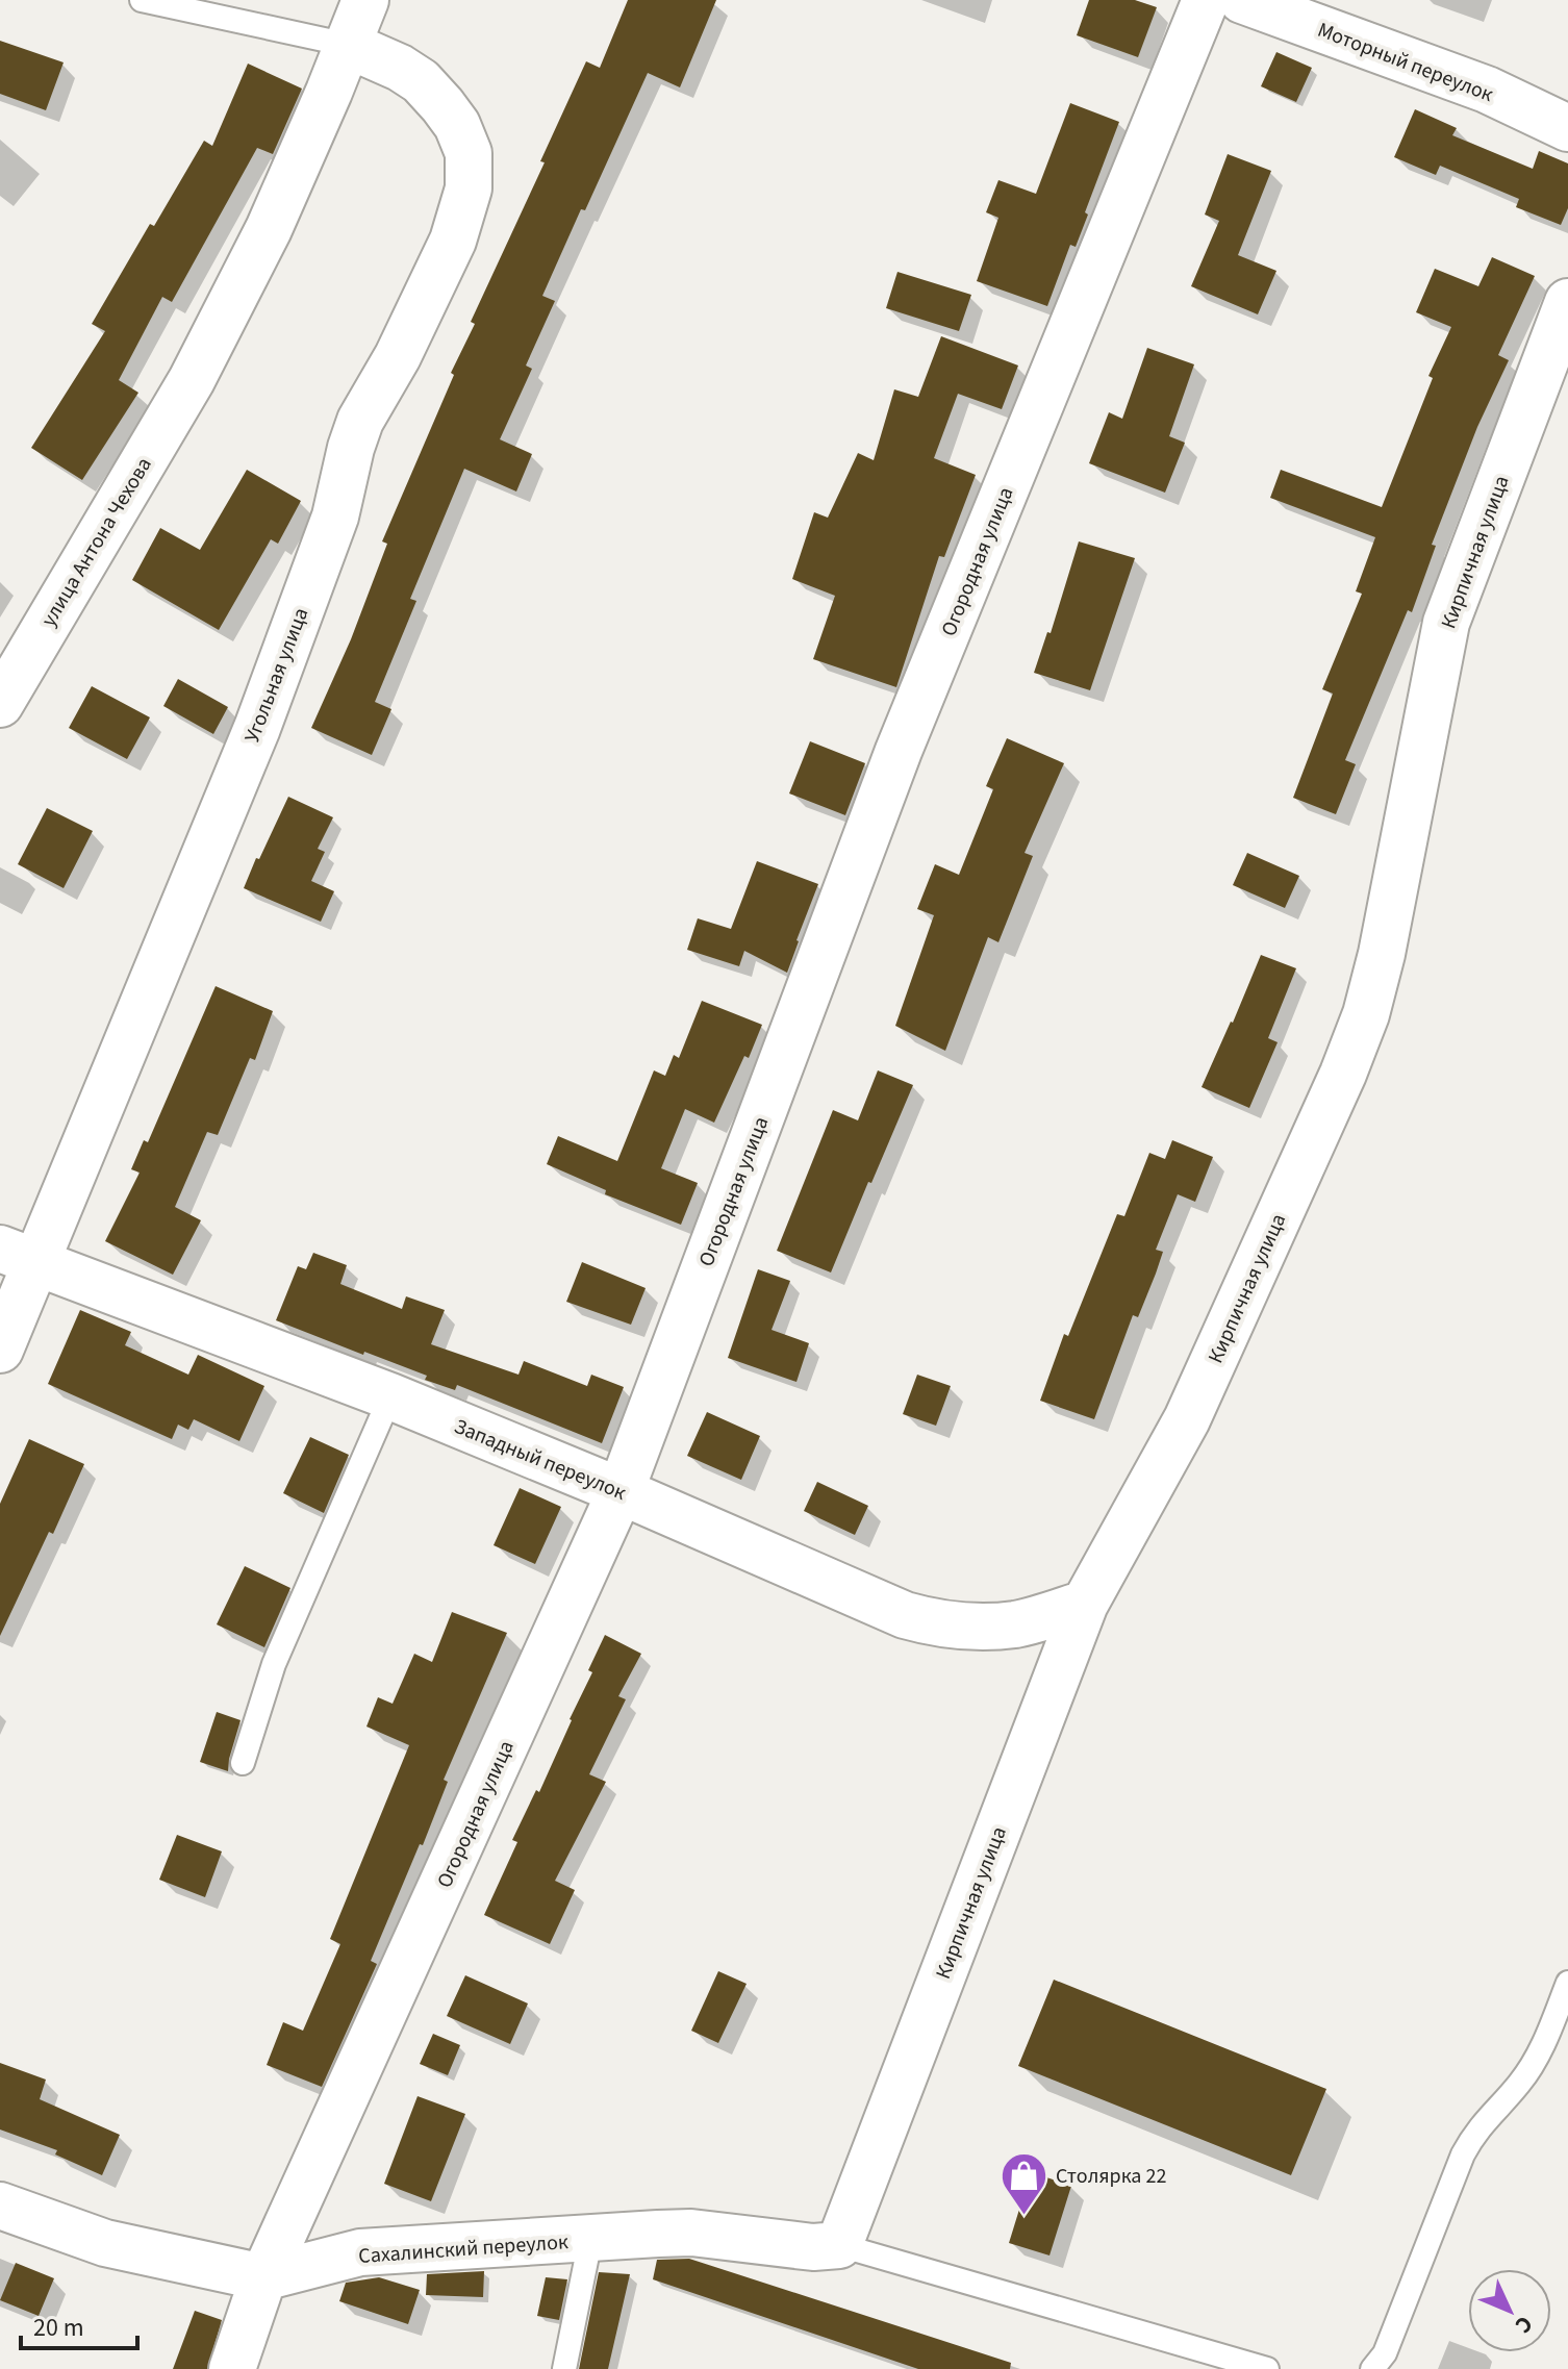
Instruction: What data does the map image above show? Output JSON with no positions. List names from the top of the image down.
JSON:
{
  "streets": {
    "street": [
      "Моторный переулок",
      "улица Антона Чехова",
      "Кирпичная улица",
      "Огородная улица",
      "Угольная улица",
      "Западный переулок",
      "Сахалинский переулок"
    ]
  },
  "crossings": [
    ["улица Антона Чехова", "Угольная улица"],
    ["Кирпичная улица", "Западный переулок"],
    ["Кирпичная улица", "Сахалинский переулок"],
    ["Огородная улица", "Западный переулок"],
    ["Огородная улица", "Сахалинский переулок"],
    ["Угольная улица", "Западный переулок"]
  ],
  "places": {
    "shop": ["Столярка 22"]
  },
  "scale_bar": "20 m",
  "north": "bottom right"
}
